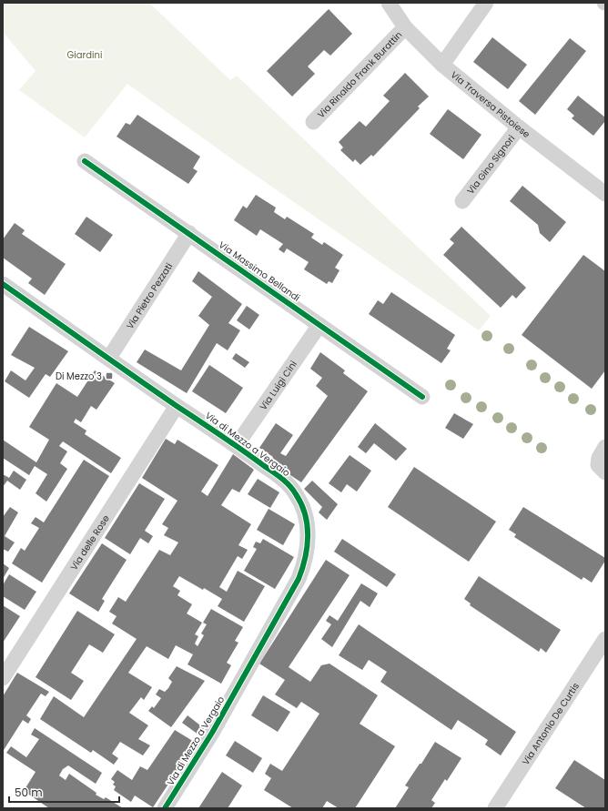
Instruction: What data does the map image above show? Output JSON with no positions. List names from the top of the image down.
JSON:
{
  "streets": {
    "street": [
      "Via Rinaldo Frank Burattin",
      "Via Traversa Pistoiese",
      "Via Gino Signori",
      "Via Massimo Bellandi",
      "Via Pietro Pezzati",
      "Via Luigi Cini",
      "Via di Mezzo a Vergaio",
      "Via delle Rose",
      "Via Antonio De Curtis"
    ]
  },
  "crossings": [
    ["Via Rinaldo Frank Burattin", "Via Traversa Pistoiese"],
    ["Via Traversa Pistoiese", "Via Gino Signori"],
    ["Via Massimo Bellandi", "Via Pietro Pezzati"],
    ["Via Massimo Bellandi", "Via Luigi Cini"],
    ["Via Pietro Pezzati", "Via di Mezzo a Vergaio"],
    ["Via Luigi Cini", "Via di Mezzo a Vergaio"],
    ["Via di Mezzo a Vergaio", "Via delle Rose"]
  ],
  "parks": ["Giardini"],
  "places": {
    "transit": ["Di Mezzo 3"]
  },
  "scale_bar": "50 m"
}
